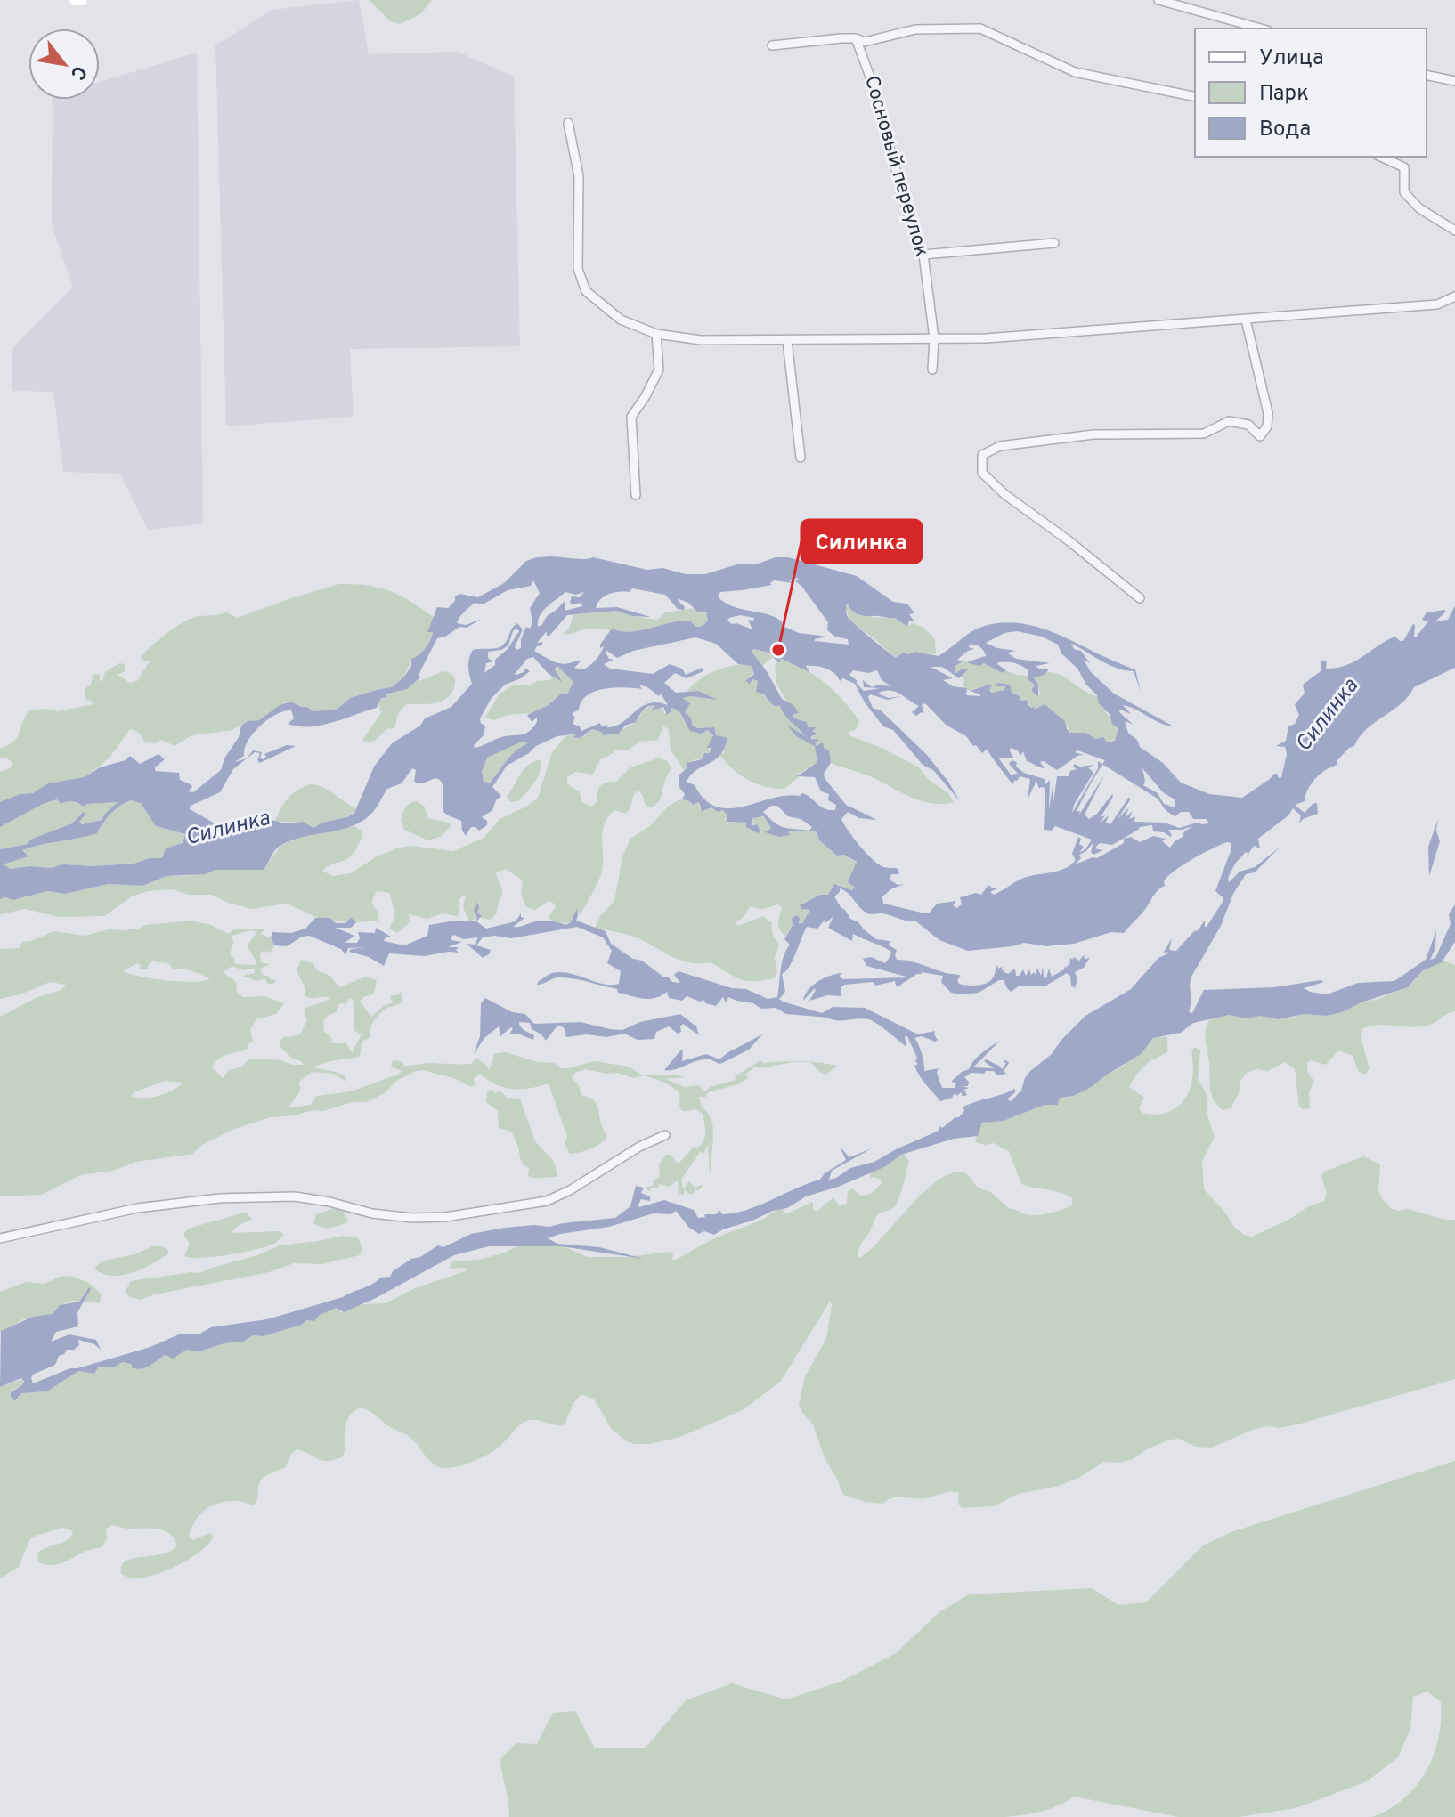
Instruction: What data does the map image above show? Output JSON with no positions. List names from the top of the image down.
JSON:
{
  "streets": {
    "street": ["Сосновый переулок"]
  },
  "water": ["Силинка"],
  "places": ["Силинка"],
  "legend": ["Улица", "Парк", "Вода"],
  "north": "bottom right"
}
